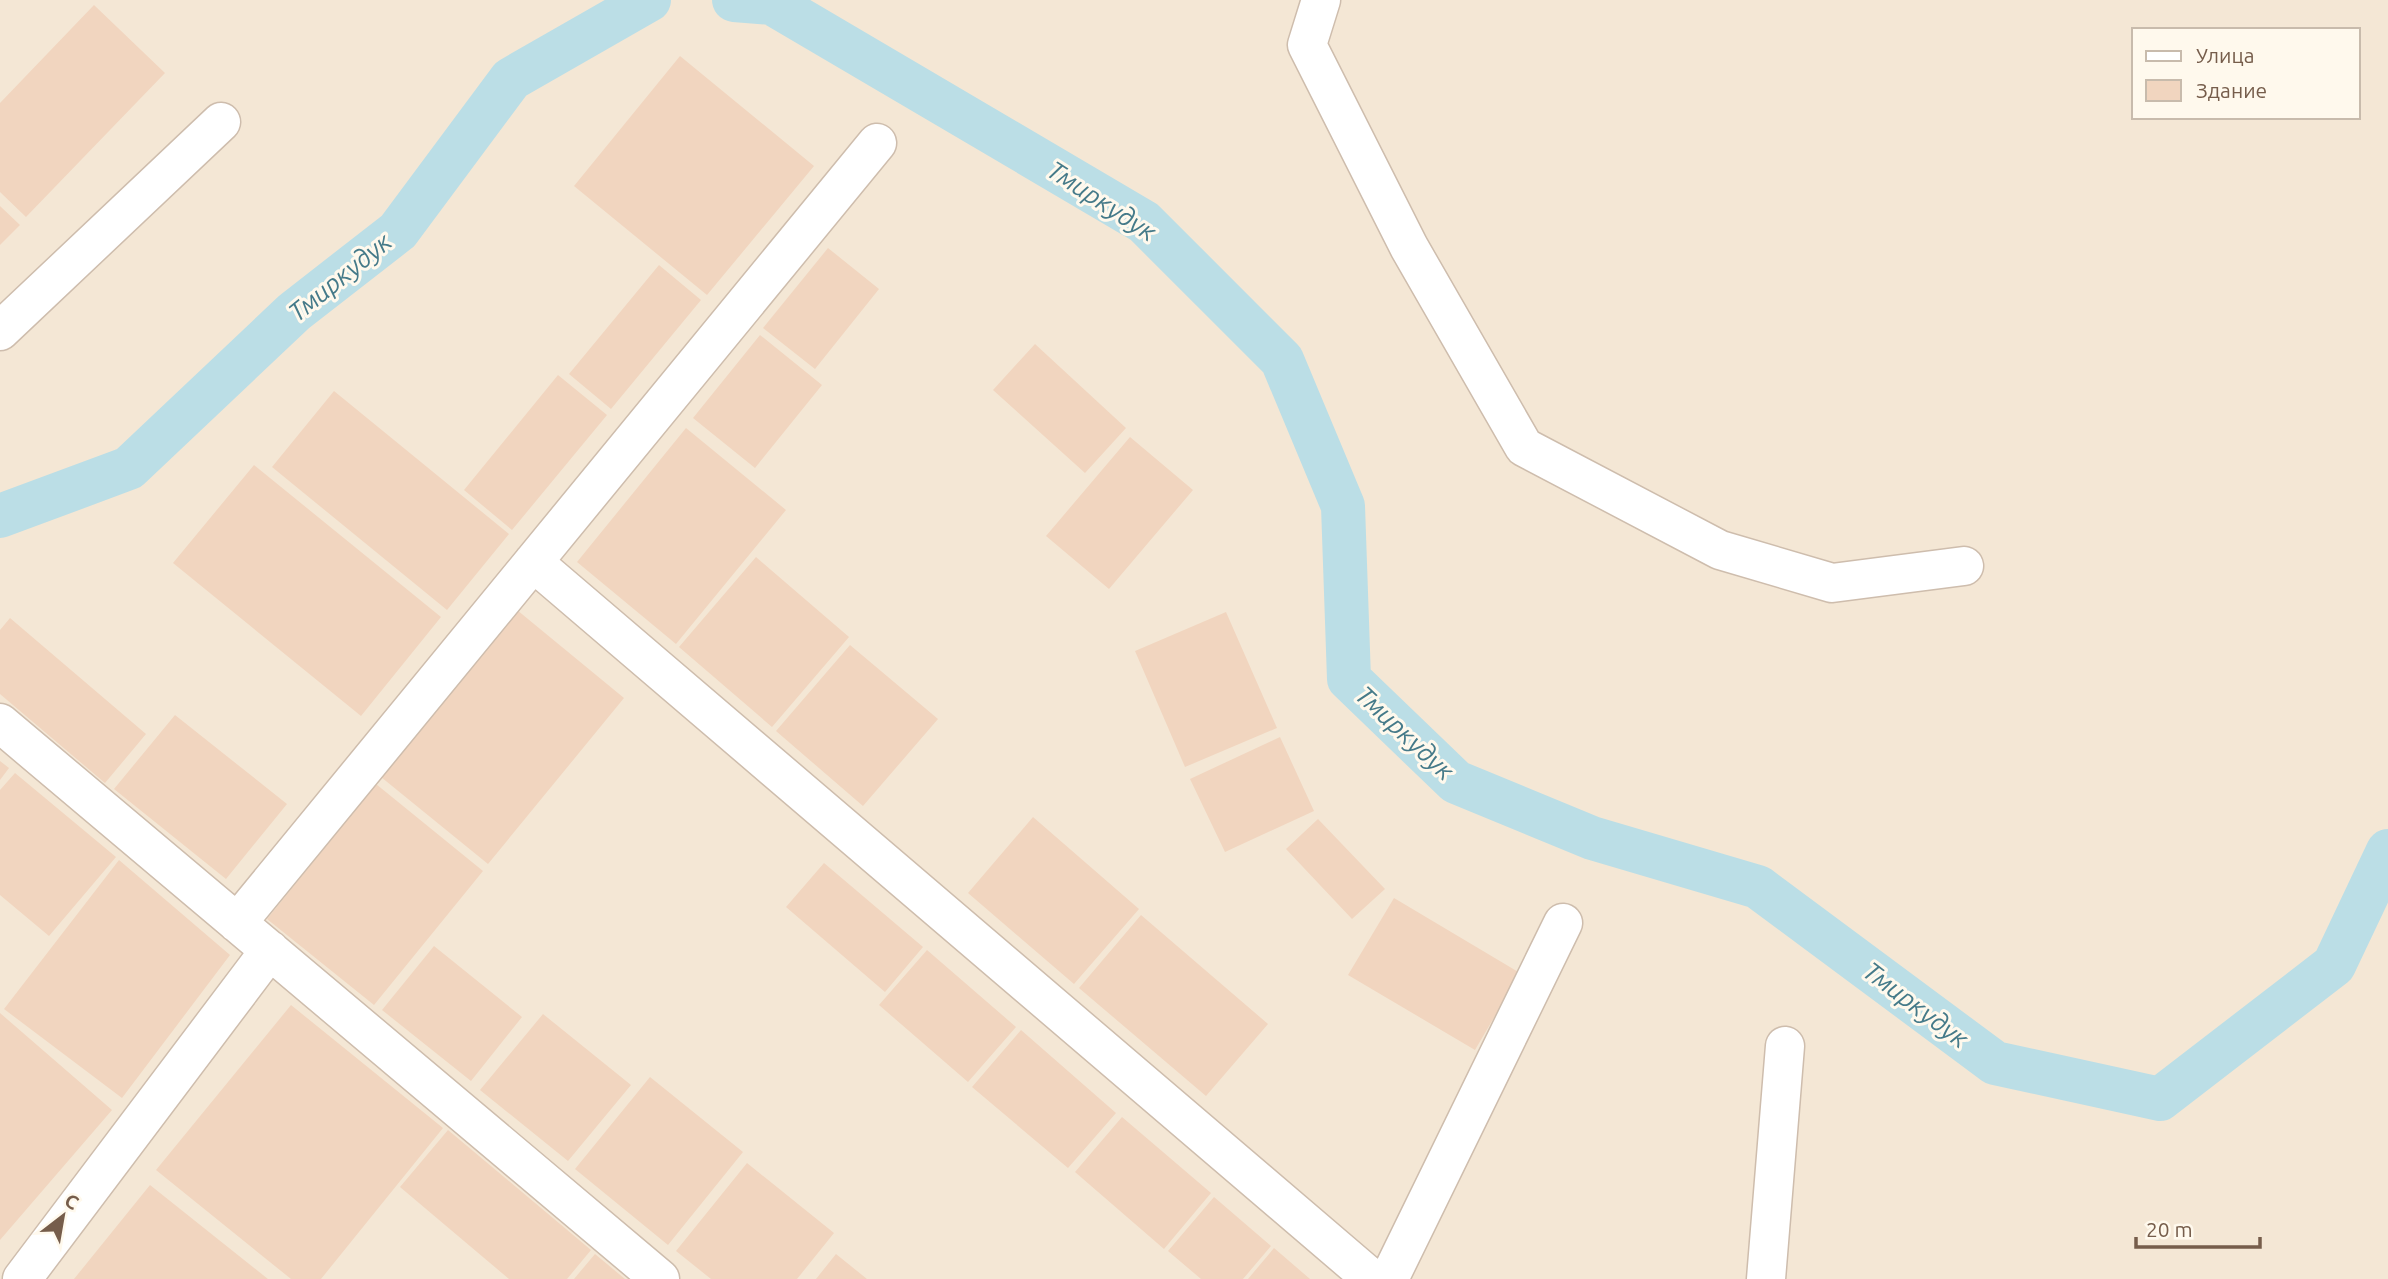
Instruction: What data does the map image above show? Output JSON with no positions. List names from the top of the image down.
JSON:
{
  "water": ["Тмиркудук"],
  "legend": ["Улица", "Здание"],
  "scale_bar": "20 m",
  "north": "top right"
}
